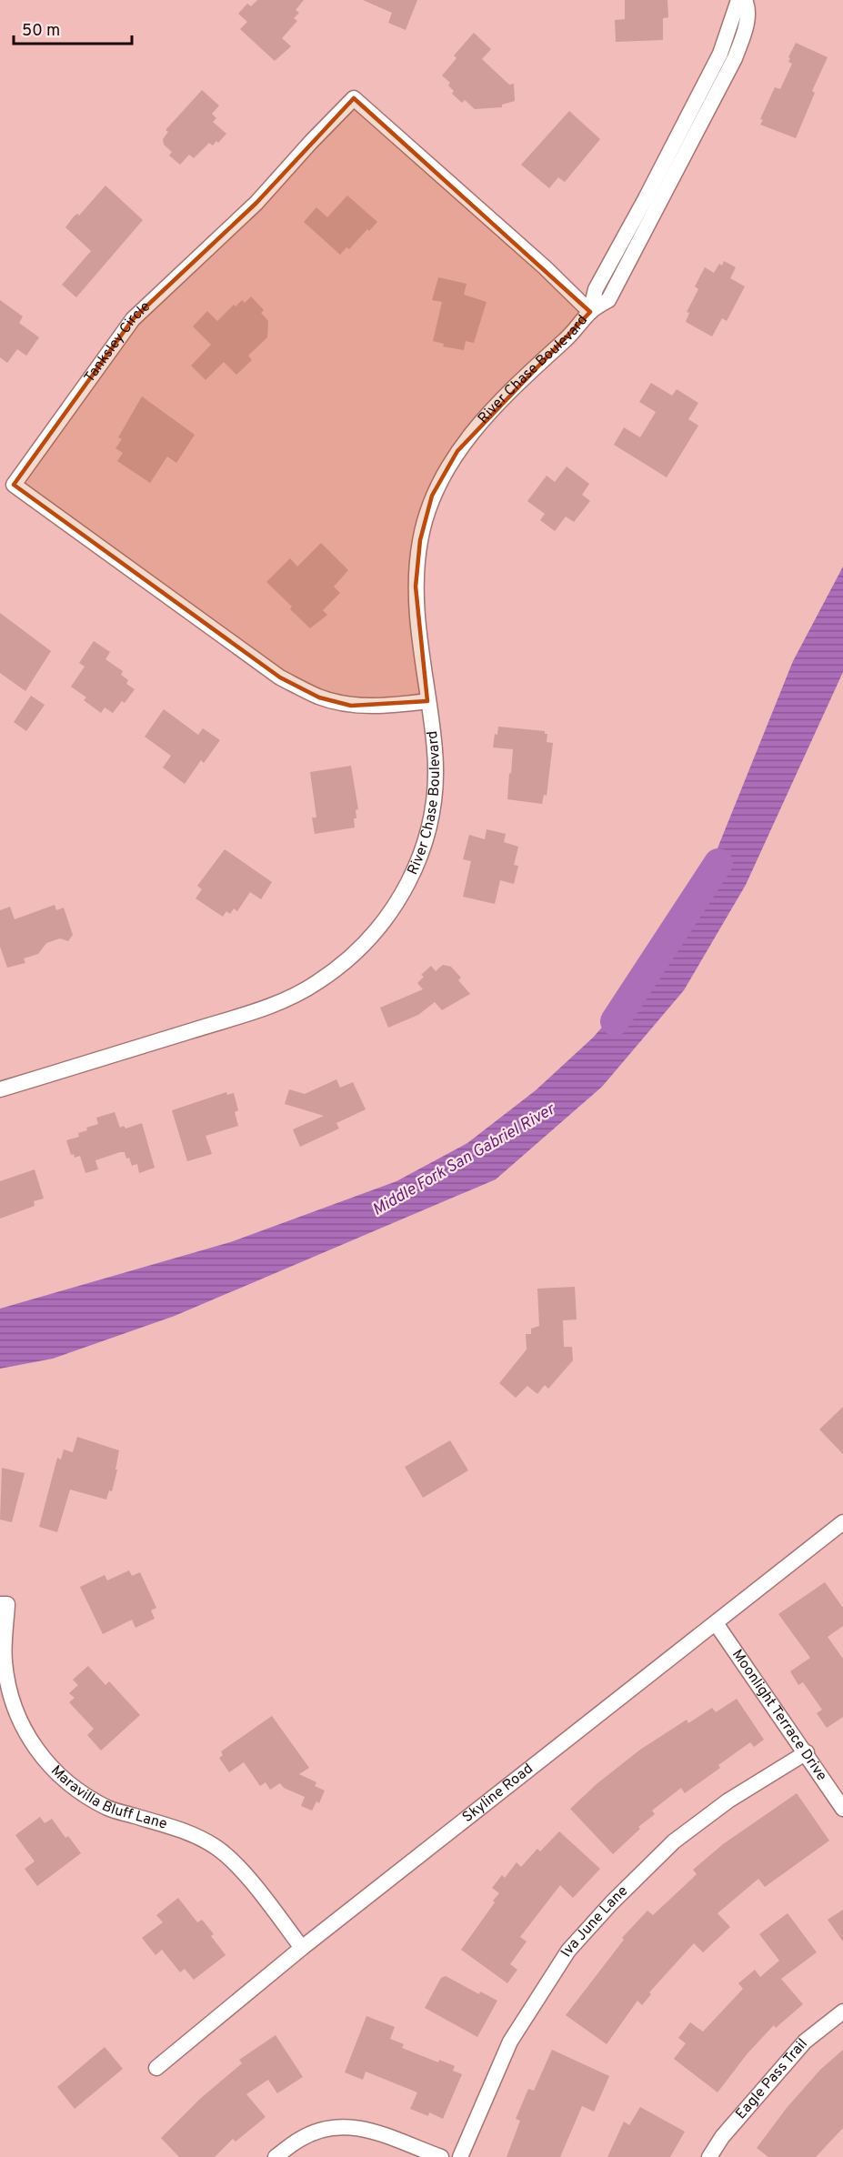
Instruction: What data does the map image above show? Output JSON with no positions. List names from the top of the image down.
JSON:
{
  "streets": {
    "street": [
      "Tanksley Circle",
      "River Chase Boulevard",
      "Moonlight Terrace Drive",
      "Skyline Road",
      "Maravilla Bluff Lane",
      "Iva June Lane",
      "Eagle Pass Trail"
    ]
  },
  "crossings": [
    ["Tanksley Circle", "River Chase Boulevard"],
    ["Moonlight Terrace Drive", "Skyline Road"],
    ["Moonlight Terrace Drive", "Iva June Lane"],
    ["Skyline Road", "Maravilla Bluff Lane"]
  ],
  "water": ["Middle Fork San Gabriel River"],
  "scale_bar": "50 m"
}
